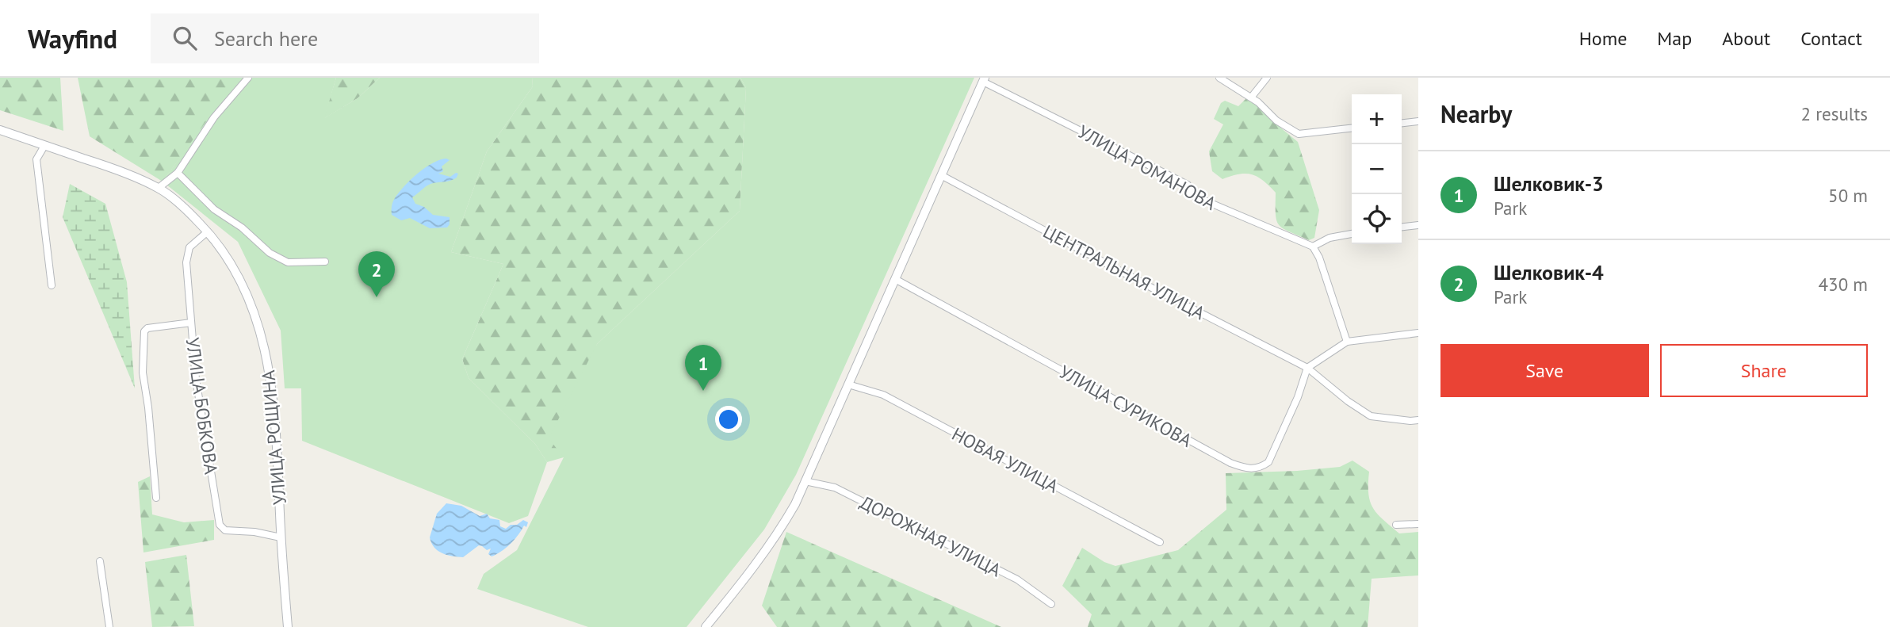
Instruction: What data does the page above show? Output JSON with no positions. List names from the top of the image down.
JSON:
{
  "streets": {
    "street": [
      "УЛИЦА РОМАНОВА",
      "ЦЕНТРАЛЬНАЯ УЛИЦА",
      "УЛИЦА БОБКОВА",
      "УЛИЦА СУРИКОВА",
      "УЛИЦА РОЩИНА",
      "НОВАЯ УЛИЦА",
      "ДОРОЖНАЯ УЛИЦА"
    ]
  },
  "crossings": [
    ["ЦЕНТРАЛЬНАЯ УЛИЦА", "УЛИЦА СУРИКОВА"],
    ["УЛИЦА БОБКОВА", "УЛИЦА РОЩИНА"]
  ],
  "page": {
    "header": "Wayfind",
    "search": "Search here",
    "nav": [
      "Home",
      "Map",
      "About",
      "Contact"
    ],
    "heading": ["Nearby", "2 results"],
    "map_buttons": ["+", "−"],
    "list": [
      {
        "mark": "1",
        "name": "Шелковик-3",
        "note": "Park",
        "value": "50 m"
      },
      {
        "mark": "2",
        "name": "Шелковик-4",
        "note": "Park",
        "value": "430 m"
      }
    ],
    "pins": ["2", "1"],
    "buttons": ["Save", "Share"]
  }
}
